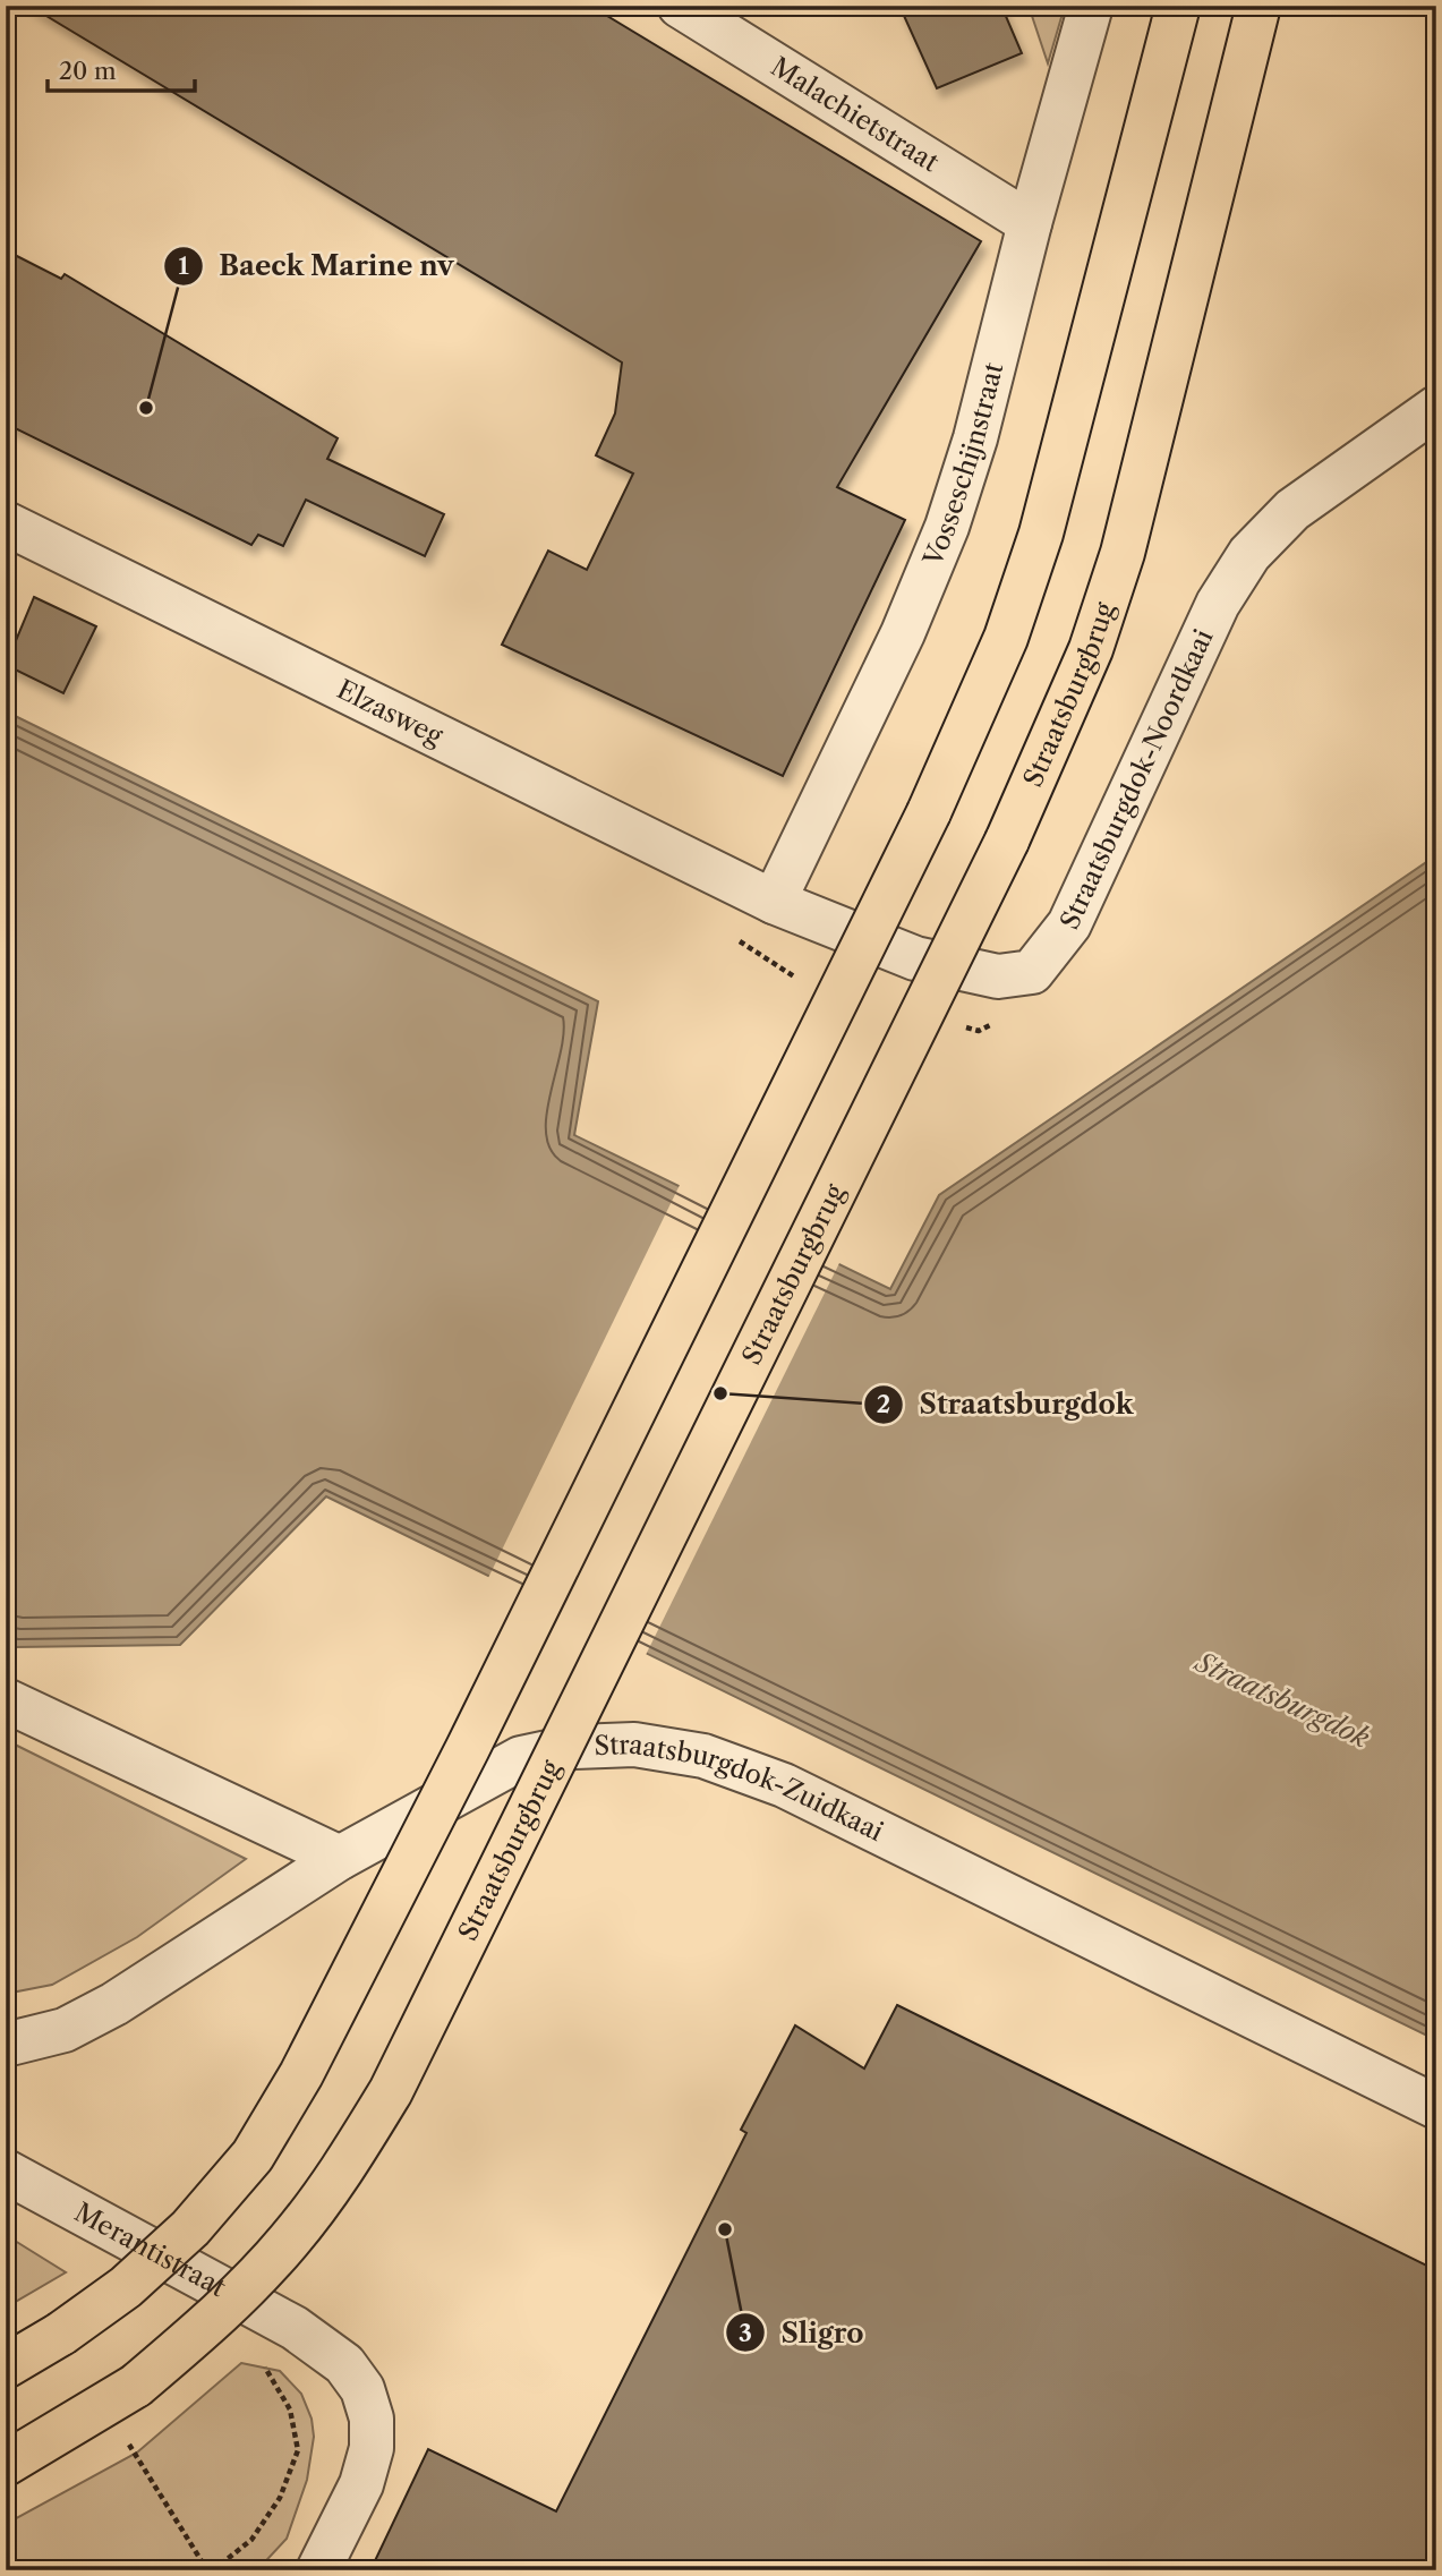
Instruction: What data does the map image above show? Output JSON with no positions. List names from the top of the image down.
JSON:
{
  "streets": {
    "main road": ["Straatsburgbrug"],
    "street": [
      "Malachietstraat",
      "Vosseschijnstraat",
      "Elzasweg",
      "Straatsburgdok-Noordkaai",
      "Straatsburgdok-Zuidkaai",
      "Merantistraat"
    ]
  },
  "crossings": [
    ["Malachietstraat", "Vosseschijnstraat"],
    ["Vosseschijnstraat", "Elzasweg"],
    ["Vosseschijnstraat", "Straatsburgdok-Noordkaai"],
    ["Elzasweg", "Straatsburgdok-Noordkaai"]
  ],
  "water": ["Straatsburgdok"],
  "places": ["Baeck Marine nv", "Straatsburgdok", "Sligro"],
  "scale_bar": "20 m"
}
